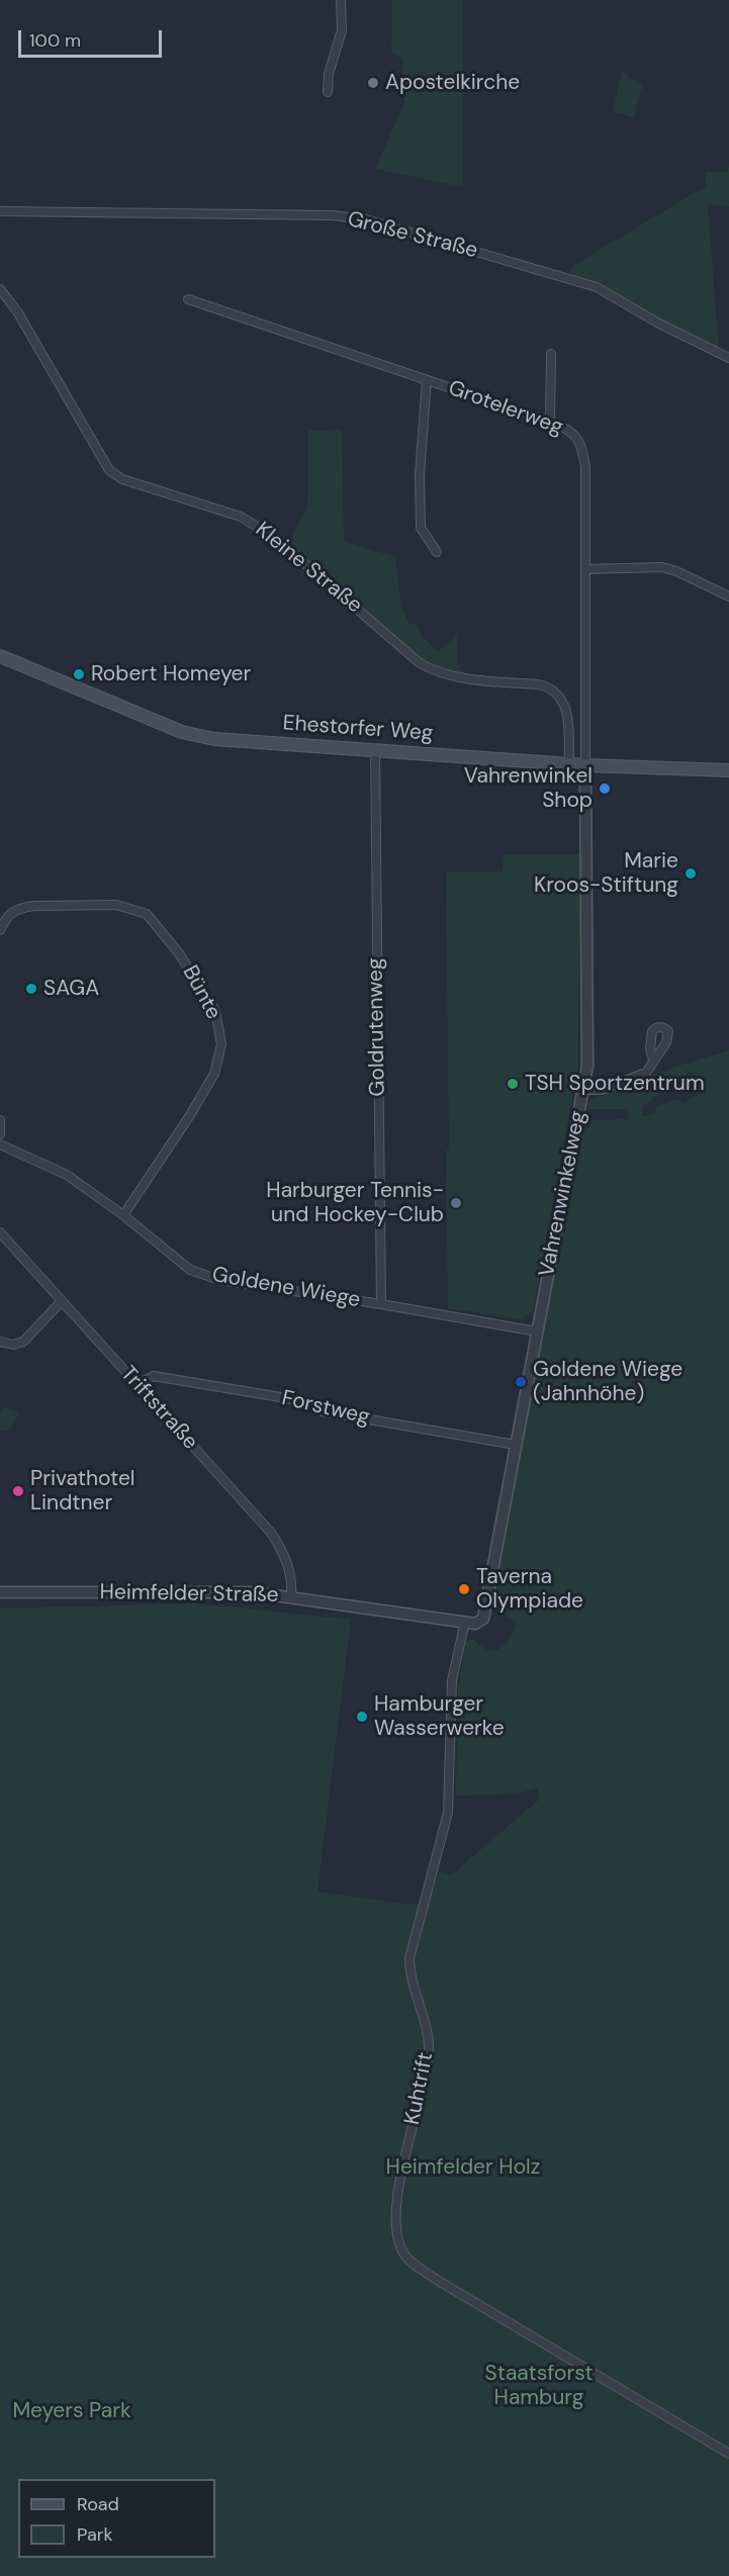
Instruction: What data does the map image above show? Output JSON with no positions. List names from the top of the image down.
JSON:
{
  "streets": {
    "main road": ["Ehestorfer Weg"],
    "street": [
      "Große Straße",
      "Grotelerweg",
      "Kleine Straße",
      "Bünte",
      "Goldrutenweg",
      "Vahrenwinkelweg",
      "Goldene Wiege",
      "Triftstraße",
      "Forstweg",
      "Heimfelder Straße",
      "Kuhtrift"
    ]
  },
  "crossings": [
    ["Grotelerweg", "Ehestorfer Weg"],
    ["Grotelerweg", "Vahrenwinkelweg"],
    ["Kleine Straße", "Ehestorfer Weg"],
    ["Ehestorfer Weg", "Goldrutenweg"],
    ["Ehestorfer Weg", "Vahrenwinkelweg"],
    ["Bünte", "Goldene Wiege"],
    ["Goldrutenweg", "Goldene Wiege"],
    ["Vahrenwinkelweg", "Goldene Wiege"],
    ["Vahrenwinkelweg", "Forstweg"],
    ["Vahrenwinkelweg", "Heimfelder Straße"],
    ["Triftstraße", "Forstweg"],
    ["Triftstraße", "Heimfelder Straße"],
    ["Heimfelder Straße", "Kuhtrift"]
  ],
  "parks": ["Heimfelder Holz", "Staatsforst Hamburg", "Meyers Park"],
  "places": [
    "Apostelkirche",
    "Robert Homeyer",
    "Vahrenwinkel Shop",
    "Marie Kroos-Stiftung",
    "SAGA",
    "TSH Sportzentrum",
    "Harburger Tennis- und Hockey-Club",
    "Goldene Wiege (Jahnhöhe)",
    "Privathotel Lindtner",
    "Taverna Olympiade",
    "Hamburger Wasserwerke"
  ],
  "legend": ["Road", "Park"],
  "scale_bar": "100 m"
}
